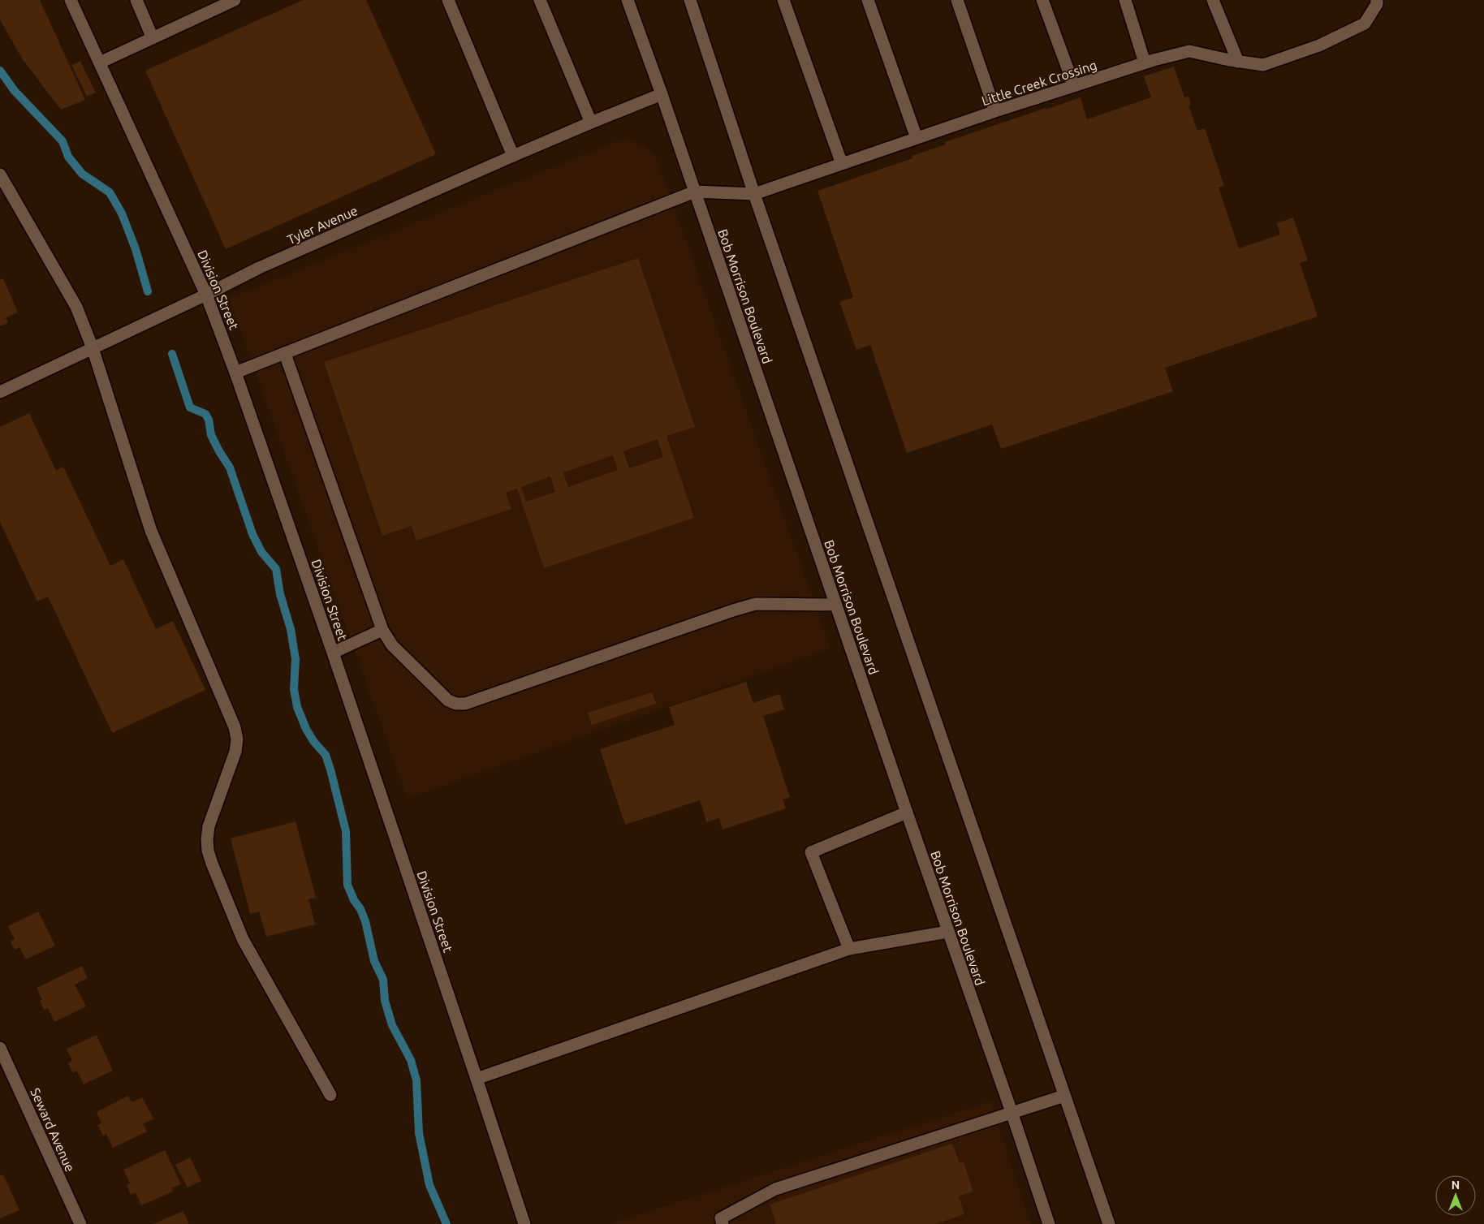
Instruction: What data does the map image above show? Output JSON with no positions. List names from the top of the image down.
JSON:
{
  "streets": {
    "street": [
      "Little Creek Crossing",
      "Tyler Avenue",
      "Division Street",
      "Bob Morrison Boulevard",
      "Seward Avenue"
    ]
  },
  "crossings": [
    ["Little Creek Crossing", "Bob Morrison Boulevard"],
    ["Tyler Avenue", "Division Street"],
    ["Tyler Avenue", "Bob Morrison Boulevard"]
  ],
  "north": "top"
}
